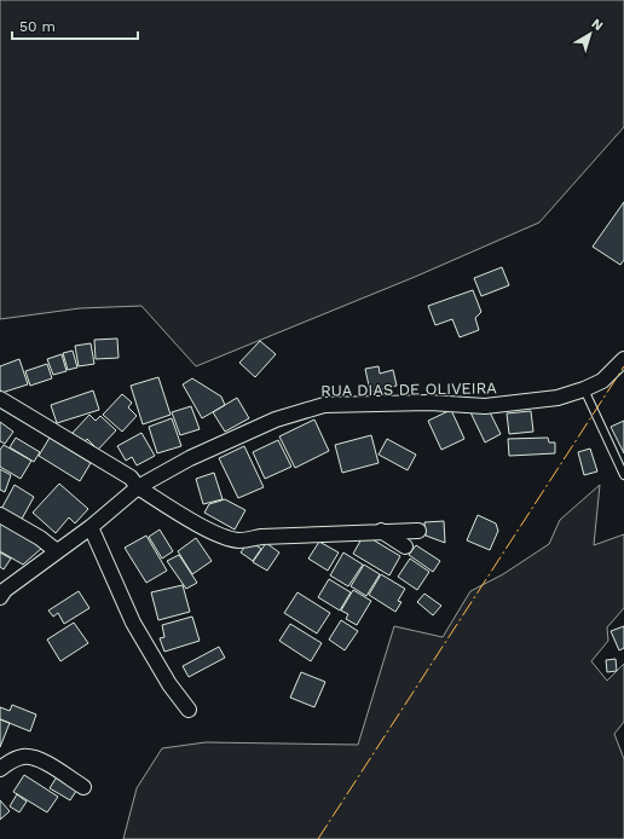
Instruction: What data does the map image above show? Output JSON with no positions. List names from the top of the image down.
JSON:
{
  "streets": {
    "street": ["RUA DIAS DE OLIVEIRA"]
  },
  "scale_bar": "50 m",
  "north": "top right"
}
